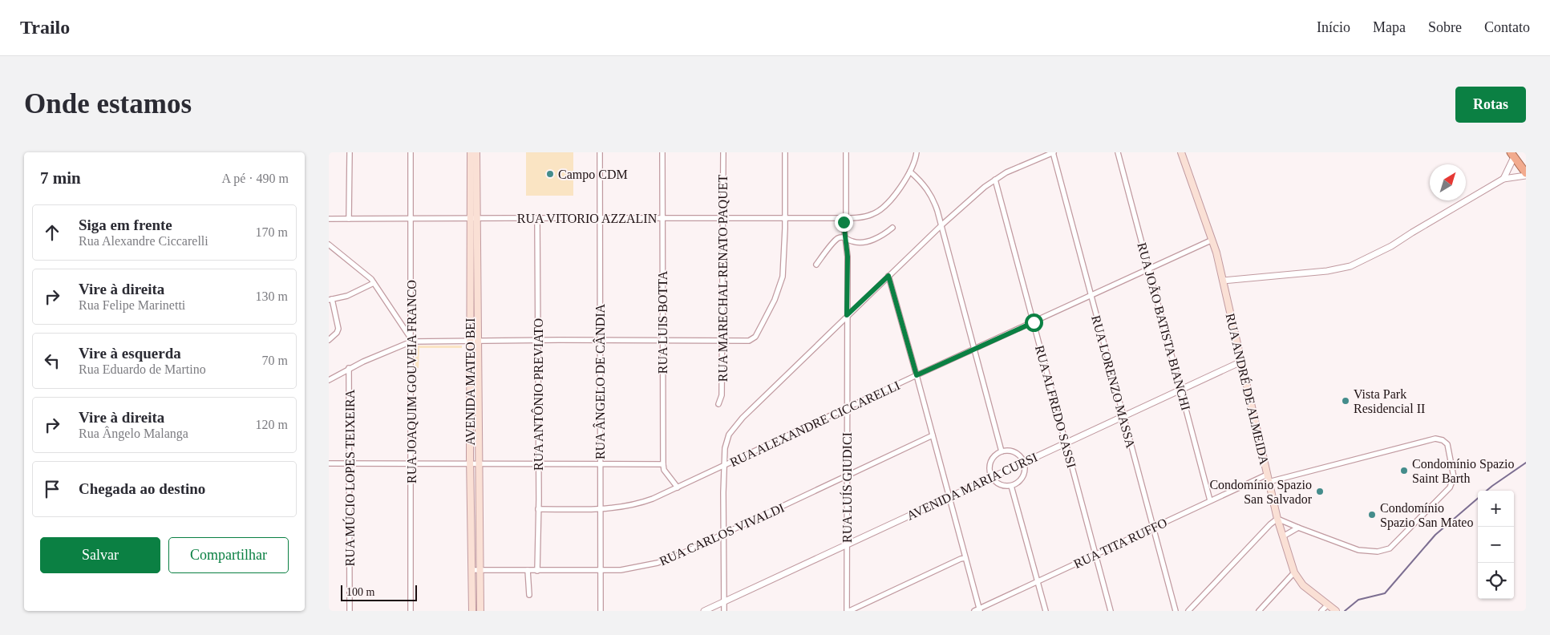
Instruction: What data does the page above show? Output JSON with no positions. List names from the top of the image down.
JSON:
{
  "streets": {
    "main road": ["AVENIDA MATEO BEI", "RUA ANDRÉ DE ALMEIDA"],
    "street": [
      "RUA VITORIO AZZALIN",
      "RUA MARECHAL RENATO PAQUET",
      "RUA LUIS BOTTA",
      "RUA JOÃO BATISTA BIANCHI",
      "RUA JOAQUIM GOUVEIA FRANCO",
      "RUA ÂNGELO DE CÂNDIA",
      "RUA LORENZO MASSA",
      "RUA ANTÔNIO PREVIATO",
      "RUA ALFREDO SASSI",
      "RUA ALEXANDRE CICCARELLI",
      "RUA MÚCIO LOPES TEIXEIRA",
      "AVENIDA MARIA CURSI",
      "RUA LUÍS GIUDICI",
      "RUA CARLOS VIVALDI",
      "RUA TITA RUFFO"
    ]
  },
  "crossings": [
    ["RUA VITORIO AZZALIN", "RUA MARECHAL RENATO PAQUET"],
    ["RUA VITORIO AZZALIN", "RUA LUIS BOTTA"],
    ["RUA VITORIO AZZALIN", "RUA JOAQUIM GOUVEIA FRANCO"],
    ["RUA VITORIO AZZALIN", "AVENIDA MATEO BEI"],
    ["RUA VITORIO AZZALIN", "RUA ÂNGELO DE CÂNDIA"],
    ["RUA VITORIO AZZALIN", "RUA ANTÔNIO PREVIATO"],
    ["RUA VITORIO AZZALIN", "RUA LUÍS GIUDICI"],
    ["RUA LUIS BOTTA", "RUA ALEXANDRE CICCARELLI"],
    ["RUA JOÃO BATISTA BIANCHI", "RUA ALEXANDRE CICCARELLI"],
    ["RUA JOÃO BATISTA BIANCHI", "AVENIDA MARIA CURSI"],
    ["RUA JOÃO BATISTA BIANCHI", "RUA TITA RUFFO"],
    ["AVENIDA MATEO BEI", "RUA CARLOS VIVALDI"],
    ["RUA ÂNGELO DE CÂNDIA", "RUA ALEXANDRE CICCARELLI"],
    ["RUA ÂNGELO DE CÂNDIA", "RUA CARLOS VIVALDI"],
    ["RUA LORENZO MASSA", "RUA ALEXANDRE CICCARELLI"],
    ["RUA LORENZO MASSA", "AVENIDA MARIA CURSI"],
    ["RUA LORENZO MASSA", "RUA TITA RUFFO"],
    ["RUA ANDRÉ DE ALMEIDA", "RUA ALEXANDRE CICCARELLI"],
    ["RUA ANDRÉ DE ALMEIDA", "AVENIDA MARIA CURSI"],
    ["RUA ANDRÉ DE ALMEIDA", "RUA TITA RUFFO"],
    ["RUA ANTÔNIO PREVIATO", "RUA ALEXANDRE CICCARELLI"],
    ["RUA ANTÔNIO PREVIATO", "RUA CARLOS VIVALDI"],
    ["RUA ALFREDO SASSI", "RUA ALEXANDRE CICCARELLI"],
    ["RUA ALFREDO SASSI", "AVENIDA MARIA CURSI"],
    ["RUA ALFREDO SASSI", "RUA TITA RUFFO"],
    ["RUA ALEXANDRE CICCARELLI", "RUA LUÍS GIUDICI"],
    ["AVENIDA MARIA CURSI", "RUA LUÍS GIUDICI"],
    ["RUA LUÍS GIUDICI", "RUA CARLOS VIVALDI"]
  ],
  "places": [
    "Campo CDM",
    "Vista Park Residencial II",
    "Condomínio Spazio Saint Barth",
    "Condomínio Spazio San Salvador",
    "Condomínio Spazio San Mateo"
  ],
  "scale_bar": "100 m",
  "north": "top right",
  "page": {
    "header": "Trailo",
    "nav": [
      "Início",
      "Mapa",
      "Sobre",
      "Contato"
    ],
    "buttons": [
      "Rotas",
      ["Salvar", "Compartilhar"]
    ],
    "title": "Onde estamos",
    "heading": ["7 min", "A pé · 490 m"],
    "list": [
      ["Siga em frente", "Rua Alexandre Ciccarelli", "170 m"],
      ["Vire à direita", "Rua Felipe Marinetti", "130 m"],
      ["Vire à esquerda", "Rua Eduardo de Martino", "70 m"],
      ["Vire à direita", "Rua Ângelo Malanga", "120 m"],
      "Chegada ao destino"
    ],
    "map_buttons": ["+", "−"],
    "scale": "100 m"
  }
}
